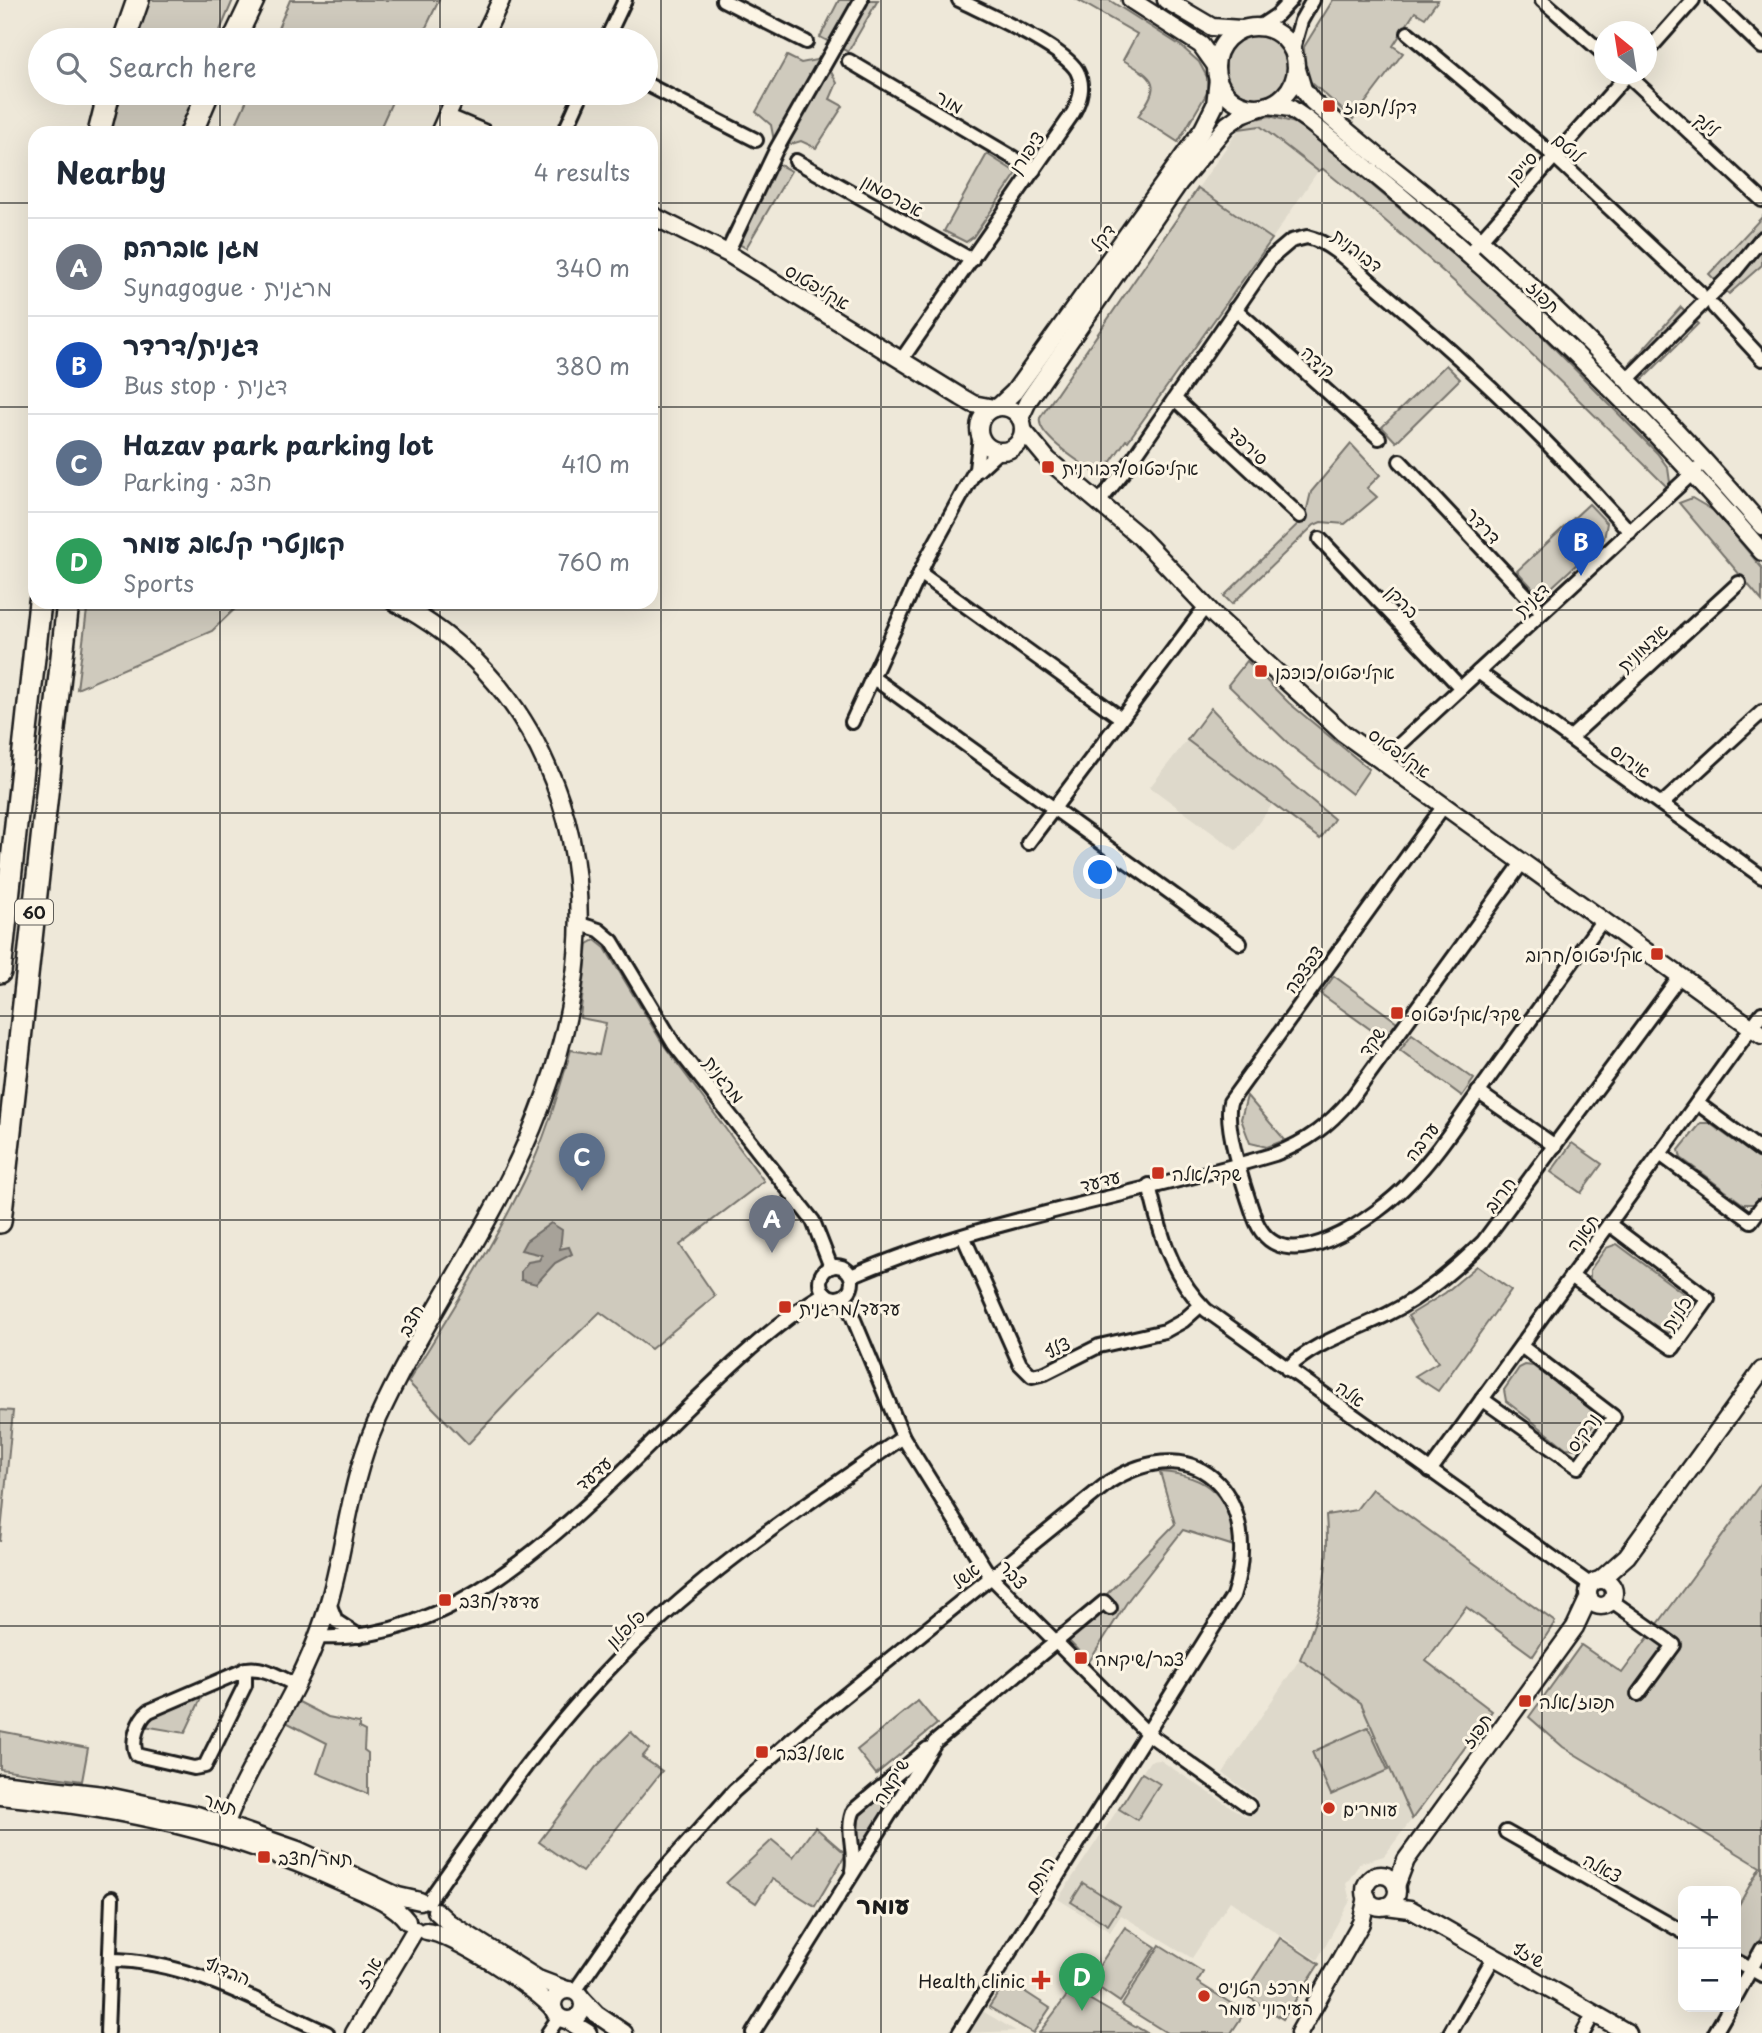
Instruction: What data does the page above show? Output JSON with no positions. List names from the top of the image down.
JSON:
{
  "streets": {
    "highway": ["60"],
    "street": [
      "מור",
      "לילך",
      "לוטם",
      "ציפורן",
      "סייפן",
      "אפרסמון",
      "דקל",
      "דבורנית",
      "אקליפטוס",
      "תפוז",
      "קידה",
      "סירפד",
      "דרדר",
      "דגנית",
      "ברקן",
      "אדמונית",
      "אירוס",
      "צפצפה",
      "שקד",
      "מרגנית",
      "ערבה",
      "עדעד",
      "חרוב",
      "תאנה",
      "כלנית",
      "חצב",
      "צלף",
      "אלה",
      "נרקיס",
      "צבר",
      "אשל",
      "פלפלון",
      "שיקמה",
      "תמר",
      "צאלה",
      "רותם",
      "שיזף",
      "הרדוף",
      "ארז"
    ]
  },
  "crossings": [
    ["מור", "ציפורן"],
    ["לוטם", "סייפן"],
    ["ציפורן", "אפרסמון"],
    ["ציפורן", "אקליפטוס"],
    ["סייפן", "תפוז"],
    ["דקל", "אקליפטוס"],
    ["דקל", "תפוז"],
    ["דבורנית", "אקליפטוס"],
    ["דבורנית", "קידה"],
    ["דבורנית", "סירפד"],
    ["דבורנית", "דגנית"],
    ["אקליפטוס", "דגנית"],
    ["אקליפטוס", "צפצפה"],
    ["אקליפטוס", "שקד"],
    ["אקליפטוס", "ערבה"],
    ["אקליפטוס", "חרוב"],
    ["אקליפטוס", "תאנה"],
    ["תפוז", "דגנית"],
    ["תפוז", "אלה"],
    ["תפוז", "שיזף"],
    ["דרדר", "דגנית"],
    ["דגנית", "ברקן"],
    ["דגנית", "אירוס"],
    ["אדמונית", "אירוס"],
    ["צפצפה", "שקד"],
    ["צפצפה", "ערבה"],
    ["צפצפה", "עדעד"],
    ["שקד", "ערבה"],
    ["שקד", "עדעד"],
    ["מרגנית", "עדעד"],
    ["מרגנית", "חצב"],
    ["מרגנית", "צבר"],
    ["ערבה", "עדעד"],
    ["עדעד", "חצב"],
    ["עדעד", "צלף"],
    ["עדעד", "אלה"],
    ["עדעד", "צבר"],
    ["חרוב", "אלה"],
    ["תאנה", "כלנית"],
    ["תאנה", "אלה"],
    ["תאנה", "נרקיס"],
    ["חצב", "תמר"],
    ["צלף", "אלה"],
    ["צבר", "אשל"],
    ["צבר", "פלפלון"],
    ["צבר", "שיקמה"],
    ["צבר", "רותם"],
    ["אשל", "תמר"],
    ["אשל", "רותם"],
    ["פלפלון", "תמר"],
    ["תמר", "ארז"]
  ],
  "districts": ["עומר"],
  "places": {
    "transit": [
      "דקל/תפוז",
      "אקליפטוס/דבורנית",
      "אקליפטוס/כוכבן",
      "אקליפטוס/חרוב",
      "שקד/אקליפטוס",
      "שקד/אלה",
      "עדעד/מרגנית",
      "עדעד/חצב",
      "צבר/שיקמה",
      "תפוז/אלה",
      "אשל/צבר",
      "תמר/חצב"
    ],
    "other": ["עומרים", "מרכז הטניס העירוני עומר"],
    "health": ["Health clinic"]
  },
  "north": "top left",
  "page": {
    "search": "Search here",
    "heading": ["Nearby", "4 results"],
    "list": [
      {
        "mark": "A",
        "name": "מגן אברהם",
        "note": "Synagogue · מרגנית",
        "value": "340 m"
      },
      {
        "mark": "B",
        "name": "דגנית/דרדר",
        "note": "Bus stop · דגנית",
        "value": "380 m"
      },
      {
        "mark": "C",
        "name": "Hazav park parking lot",
        "note": "Parking · חצב",
        "value": "410 m"
      },
      {
        "mark": "D",
        "name": "קאנטרי קלאב עומר",
        "note": "Sports",
        "value": "760 m"
      }
    ],
    "pins": [
      "B",
      "C",
      "A",
      "D"
    ],
    "map_buttons": ["+", "−"]
  }
}
